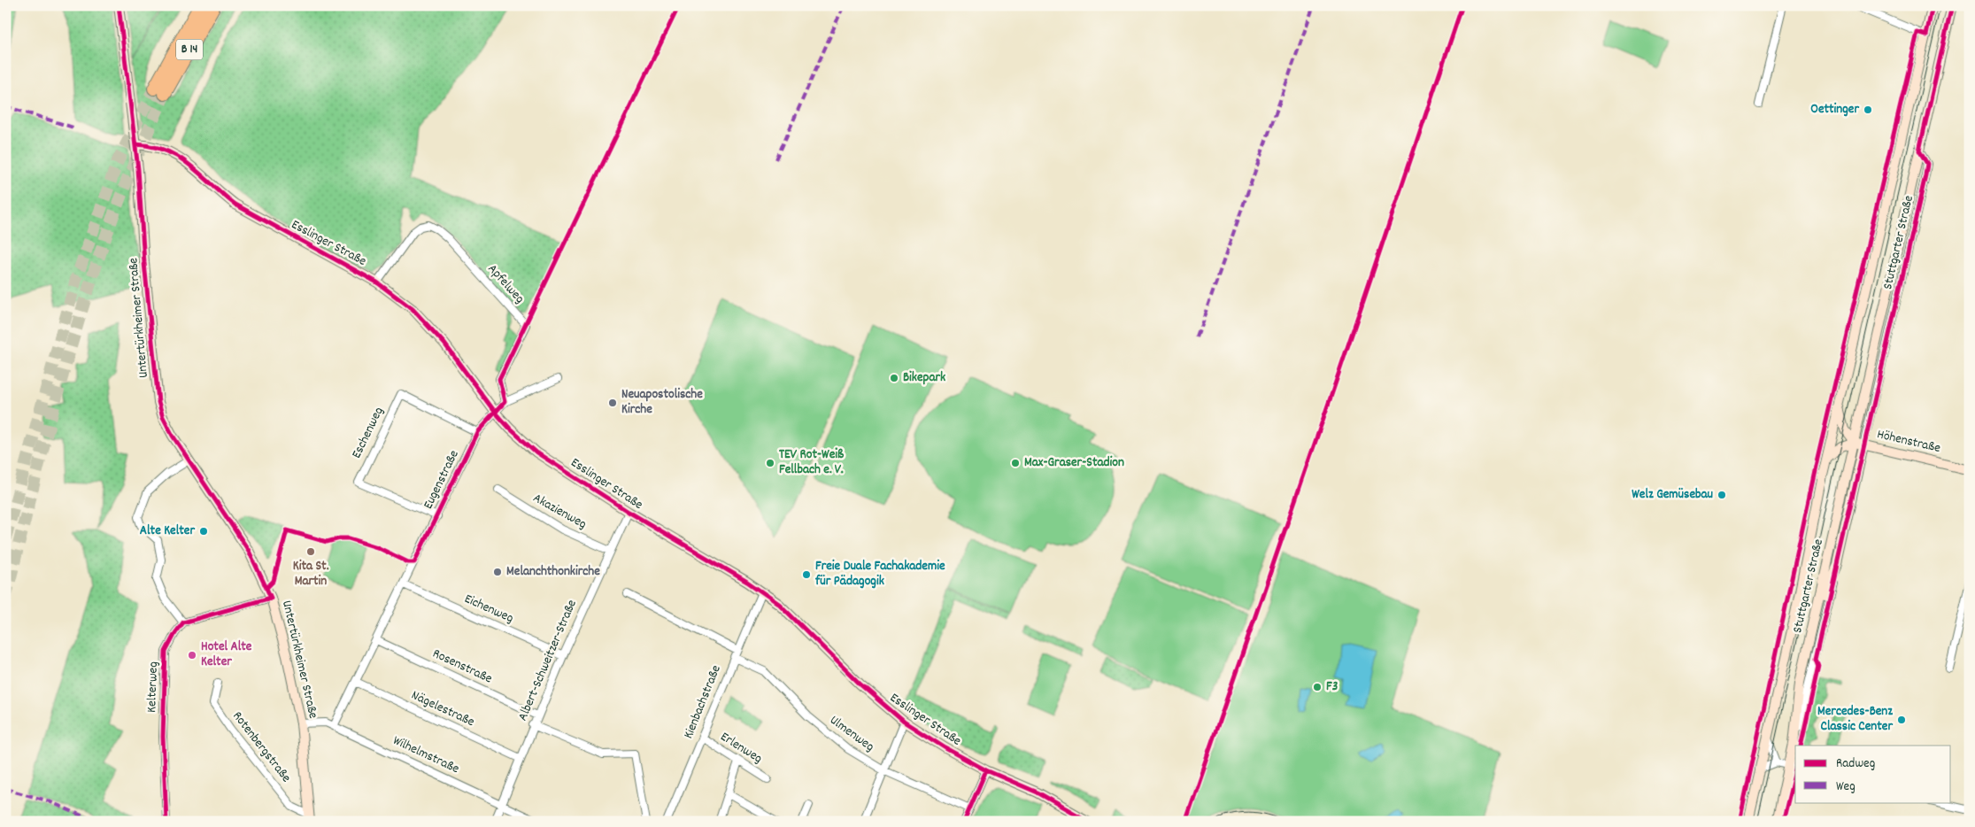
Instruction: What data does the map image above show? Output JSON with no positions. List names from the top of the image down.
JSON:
{
  "streets": {
    "highway": ["B 14"],
    "main road": [
      "Stuttgarter Straße",
      "Esslinger Straße",
      "Untertürkheimer Straße",
      "Höhenstraße"
    ],
    "street": [
      "Apfelweg",
      "Eschenweg",
      "Eugenstraße",
      "Akazienweg",
      "Eichenweg",
      "Albert-Schweitzer-Straße",
      "Rosenstraße",
      "Kelterweg",
      "Kienbachstraße",
      "Nägelestraße",
      "Ulmenweg",
      "Rotenbergstraße",
      "Erlenweg",
      "Wilhelmstraße"
    ]
  },
  "crossings": [
    ["Stuttgarter Straße", "Höhenstraße"],
    ["Esslinger Straße", "Apfelweg"],
    ["Esslinger Straße", "Untertürkheimer Straße"],
    ["Esslinger Straße", "Eugenstraße"],
    ["Esslinger Straße", "Albert-Schweitzer-Straße"],
    ["Esslinger Straße", "Kienbachstraße"],
    ["Untertürkheimer Straße", "Rotenbergstraße"],
    ["Untertürkheimer Straße", "Wilhelmstraße"],
    ["Eschenweg", "Eugenstraße"],
    ["Eugenstraße", "Eichenweg"],
    ["Eugenstraße", "Rosenstraße"],
    ["Eugenstraße", "Nägelestraße"],
    ["Eugenstraße", "Wilhelmstraße"],
    ["Akazienweg", "Albert-Schweitzer-Straße"],
    ["Eichenweg", "Albert-Schweitzer-Straße"],
    ["Albert-Schweitzer-Straße", "Rosenstraße"],
    ["Albert-Schweitzer-Straße", "Nägelestraße"],
    ["Albert-Schweitzer-Straße", "Wilhelmstraße"],
    ["Kienbachstraße", "Ulmenweg"],
    ["Kienbachstraße", "Erlenweg"]
  ],
  "places": [
    "Oettinger",
    "Bikepark",
    "Neuapostolische Kirche",
    "TEV Rot-Weiß Fellbach e. V.",
    "Max-Graser-Stadion",
    "Welz Gemüsebau",
    "Alte Kelter",
    "Kita St. Martin",
    "Melanchthonkirche",
    "Freie Duale Fachakademie für Pädagogik",
    "Hotel Alte Kelter",
    "F3",
    "Mercedes-Benz Classic Center"
  ],
  "legend": ["Radweg", "Weg"]
}
